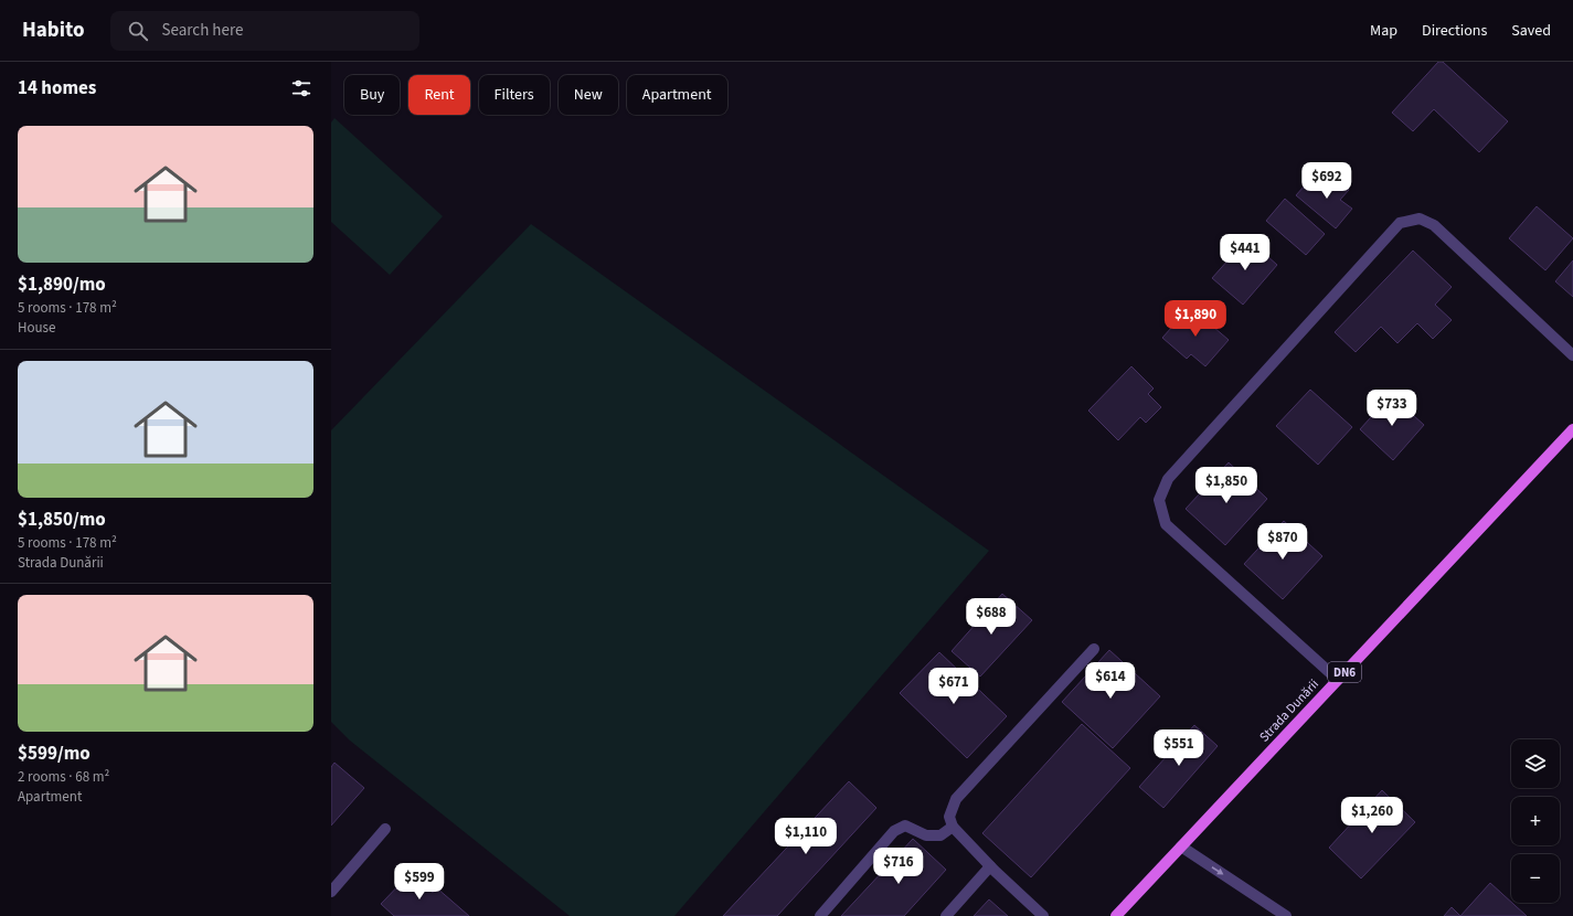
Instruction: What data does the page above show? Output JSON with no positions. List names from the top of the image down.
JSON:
{
  "streets": {
    "main road": ["DN6", "Strada Dunării"]
  },
  "page": {
    "header": "Habito",
    "search": "Search here",
    "nav": ["Map", "Directions", "Saved"],
    "heading": "14 homes",
    "chip": [
      "Buy",
      "Rent",
      "Filters",
      "New",
      "Apartment"
    ],
    "list": [
      {
        "name": "$1,890/mo",
        "note": "5 rooms · 178 m² · House"
      },
      {
        "name": "$1,850/mo",
        "note": "5 rooms · 178 m² · Strada Dunării"
      },
      {
        "name": "$599/mo",
        "note": "2 rooms · 68 m² · Apartment"
      }
    ],
    "price": [
      "$692",
      "$441",
      "$1,890",
      "$733",
      "$1,850",
      "$870",
      "$688",
      "$614",
      "$671",
      "$551",
      "$1,260",
      "$1,110",
      "$716",
      "$599"
    ],
    "map_buttons": ["+", "−"]
  }
}
